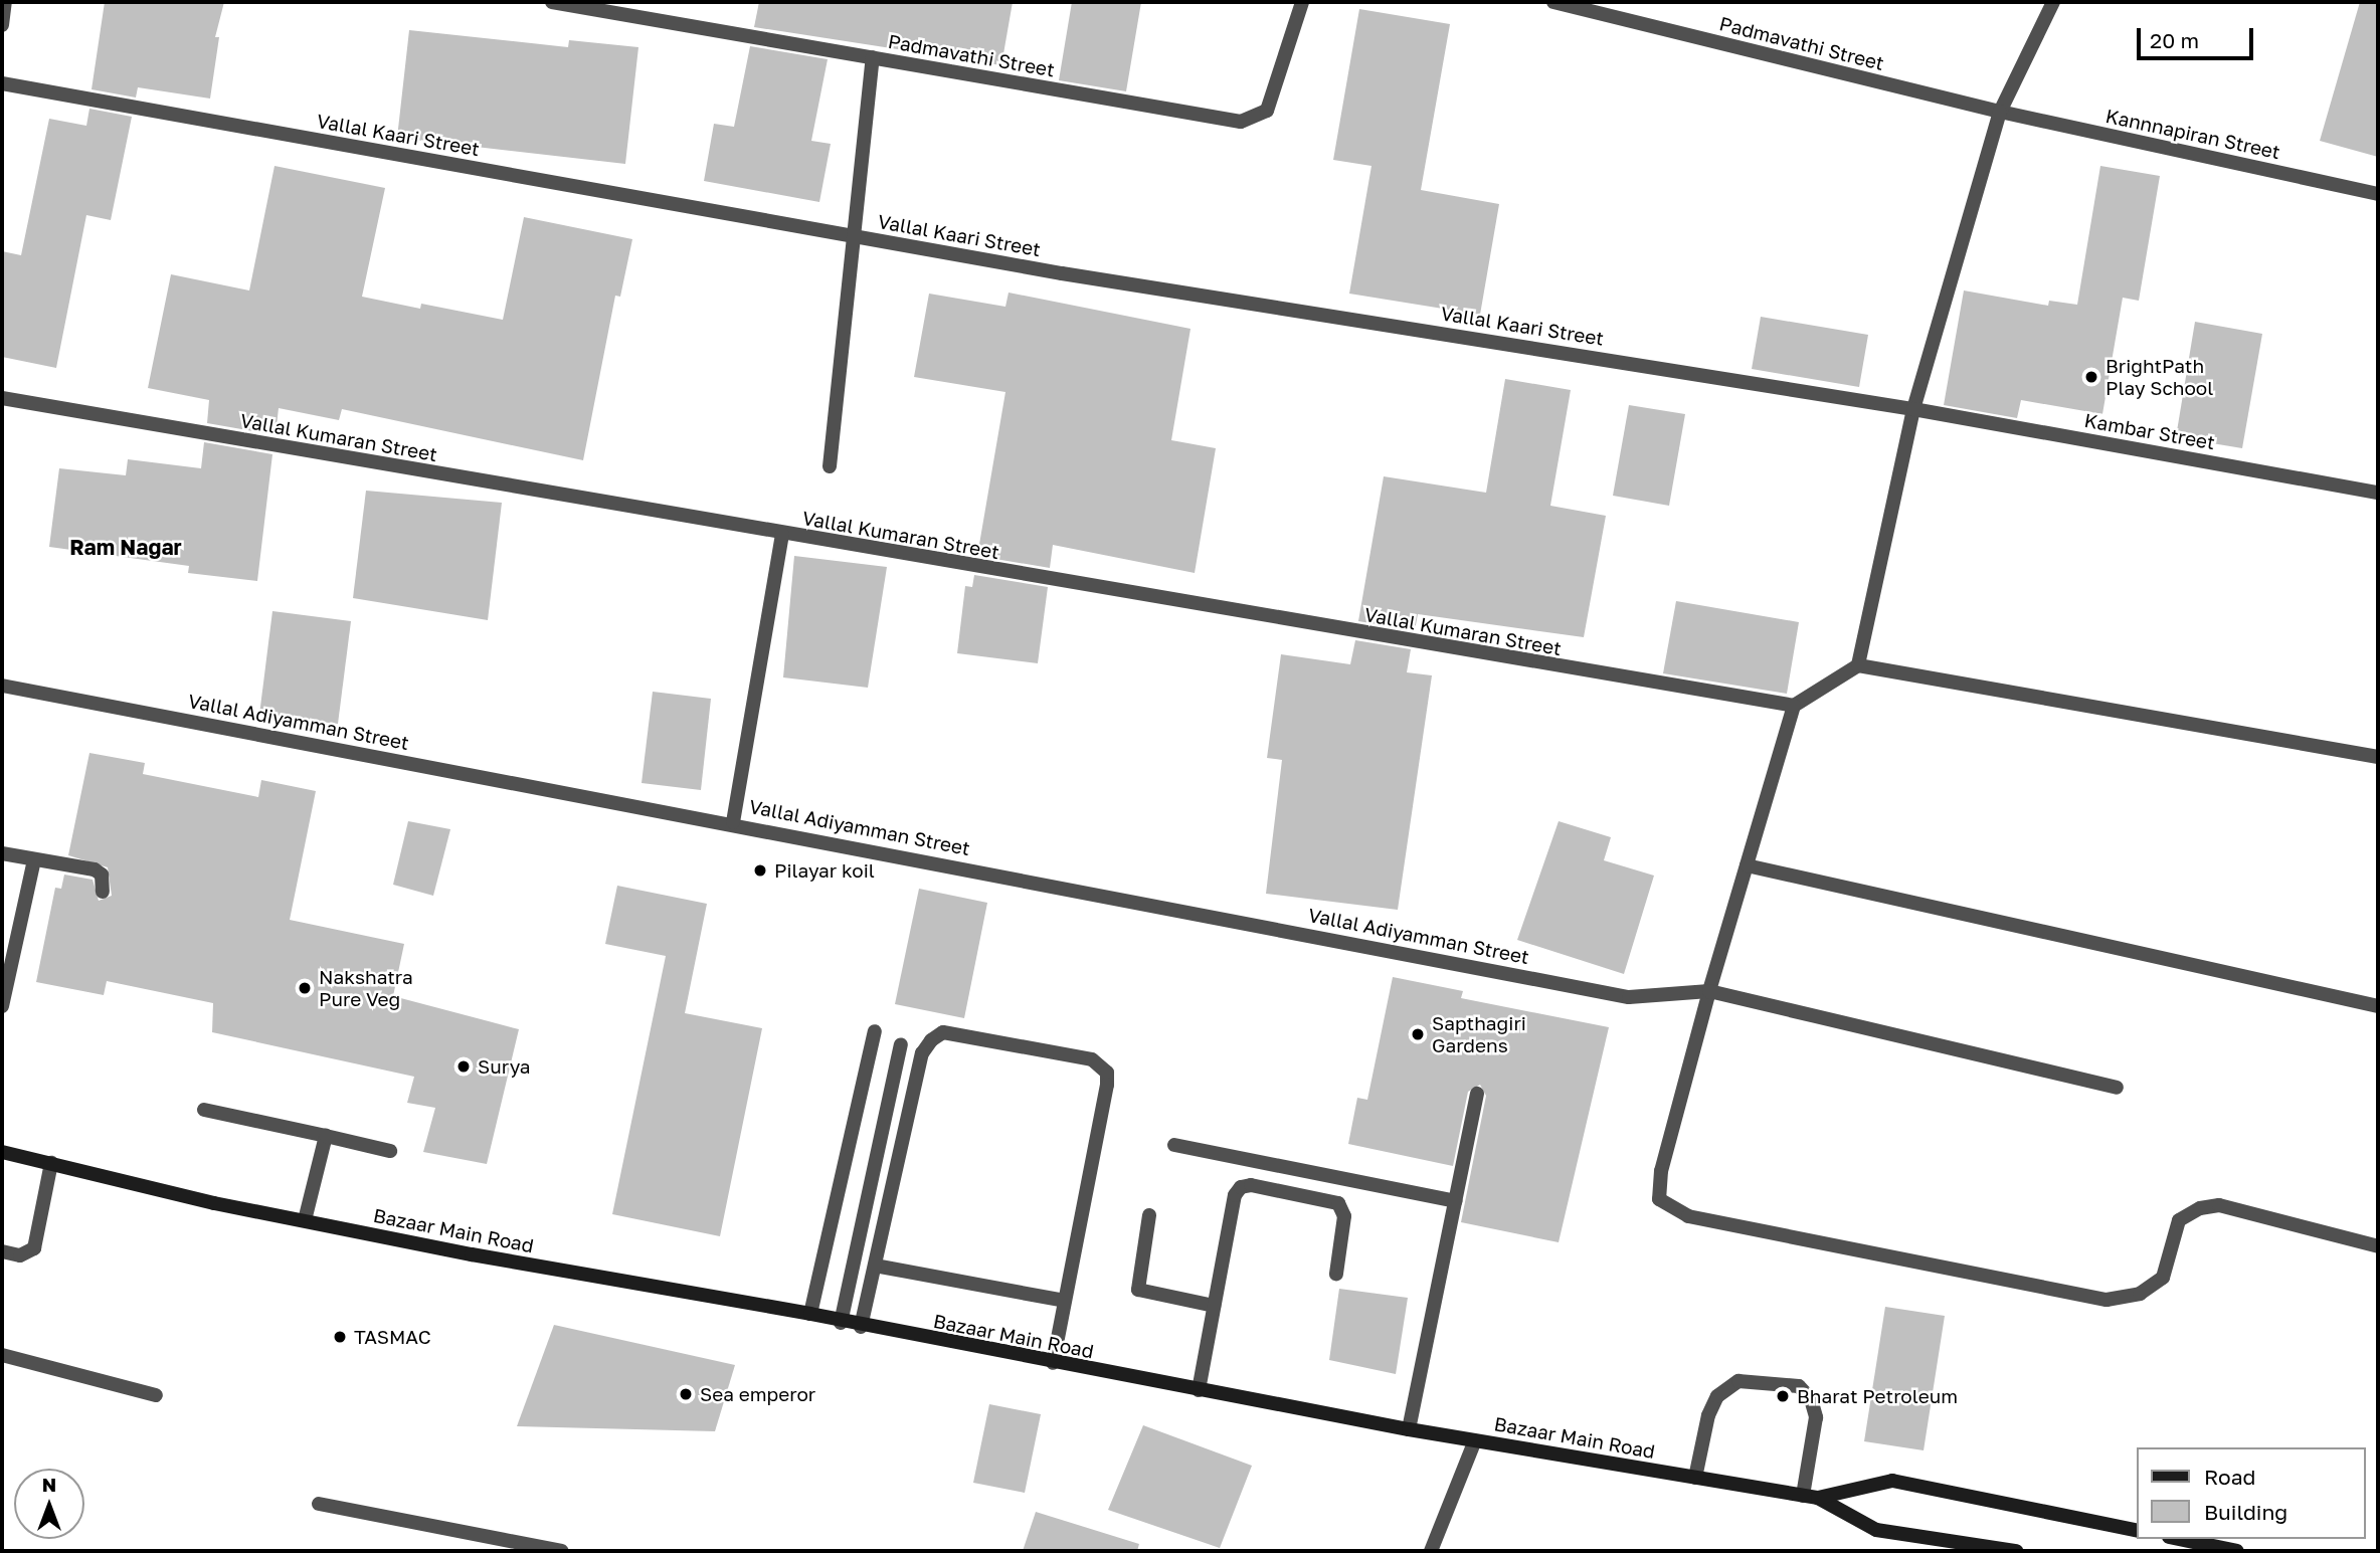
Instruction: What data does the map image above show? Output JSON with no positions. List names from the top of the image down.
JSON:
{
  "streets": {
    "main road": ["Bazaar Main Road"],
    "street": [
      "Padmavathi Street",
      "Kannnapiran Street",
      "Vallal Kaari Street",
      "Kambar Street",
      "Vallal Kumaran Street",
      "Vallal Adiyamman Street"
    ]
  },
  "crossings": [
    ["Padmavathi Street", "Kannnapiran Street"],
    ["Vallal Kaari Street", "Kambar Street"]
  ],
  "districts": ["Ram Nagar"],
  "places": [
    "BrightPath Play School",
    "Pilayar koil",
    "Nakshatra Pure Veg",
    "Sapthagiri Gardens",
    "Surya",
    "TASMAC",
    "Sea emperor",
    "Bharat Petroleum"
  ],
  "legend": ["Road", "Building"],
  "scale_bar": "20 m",
  "north": "top"
}
